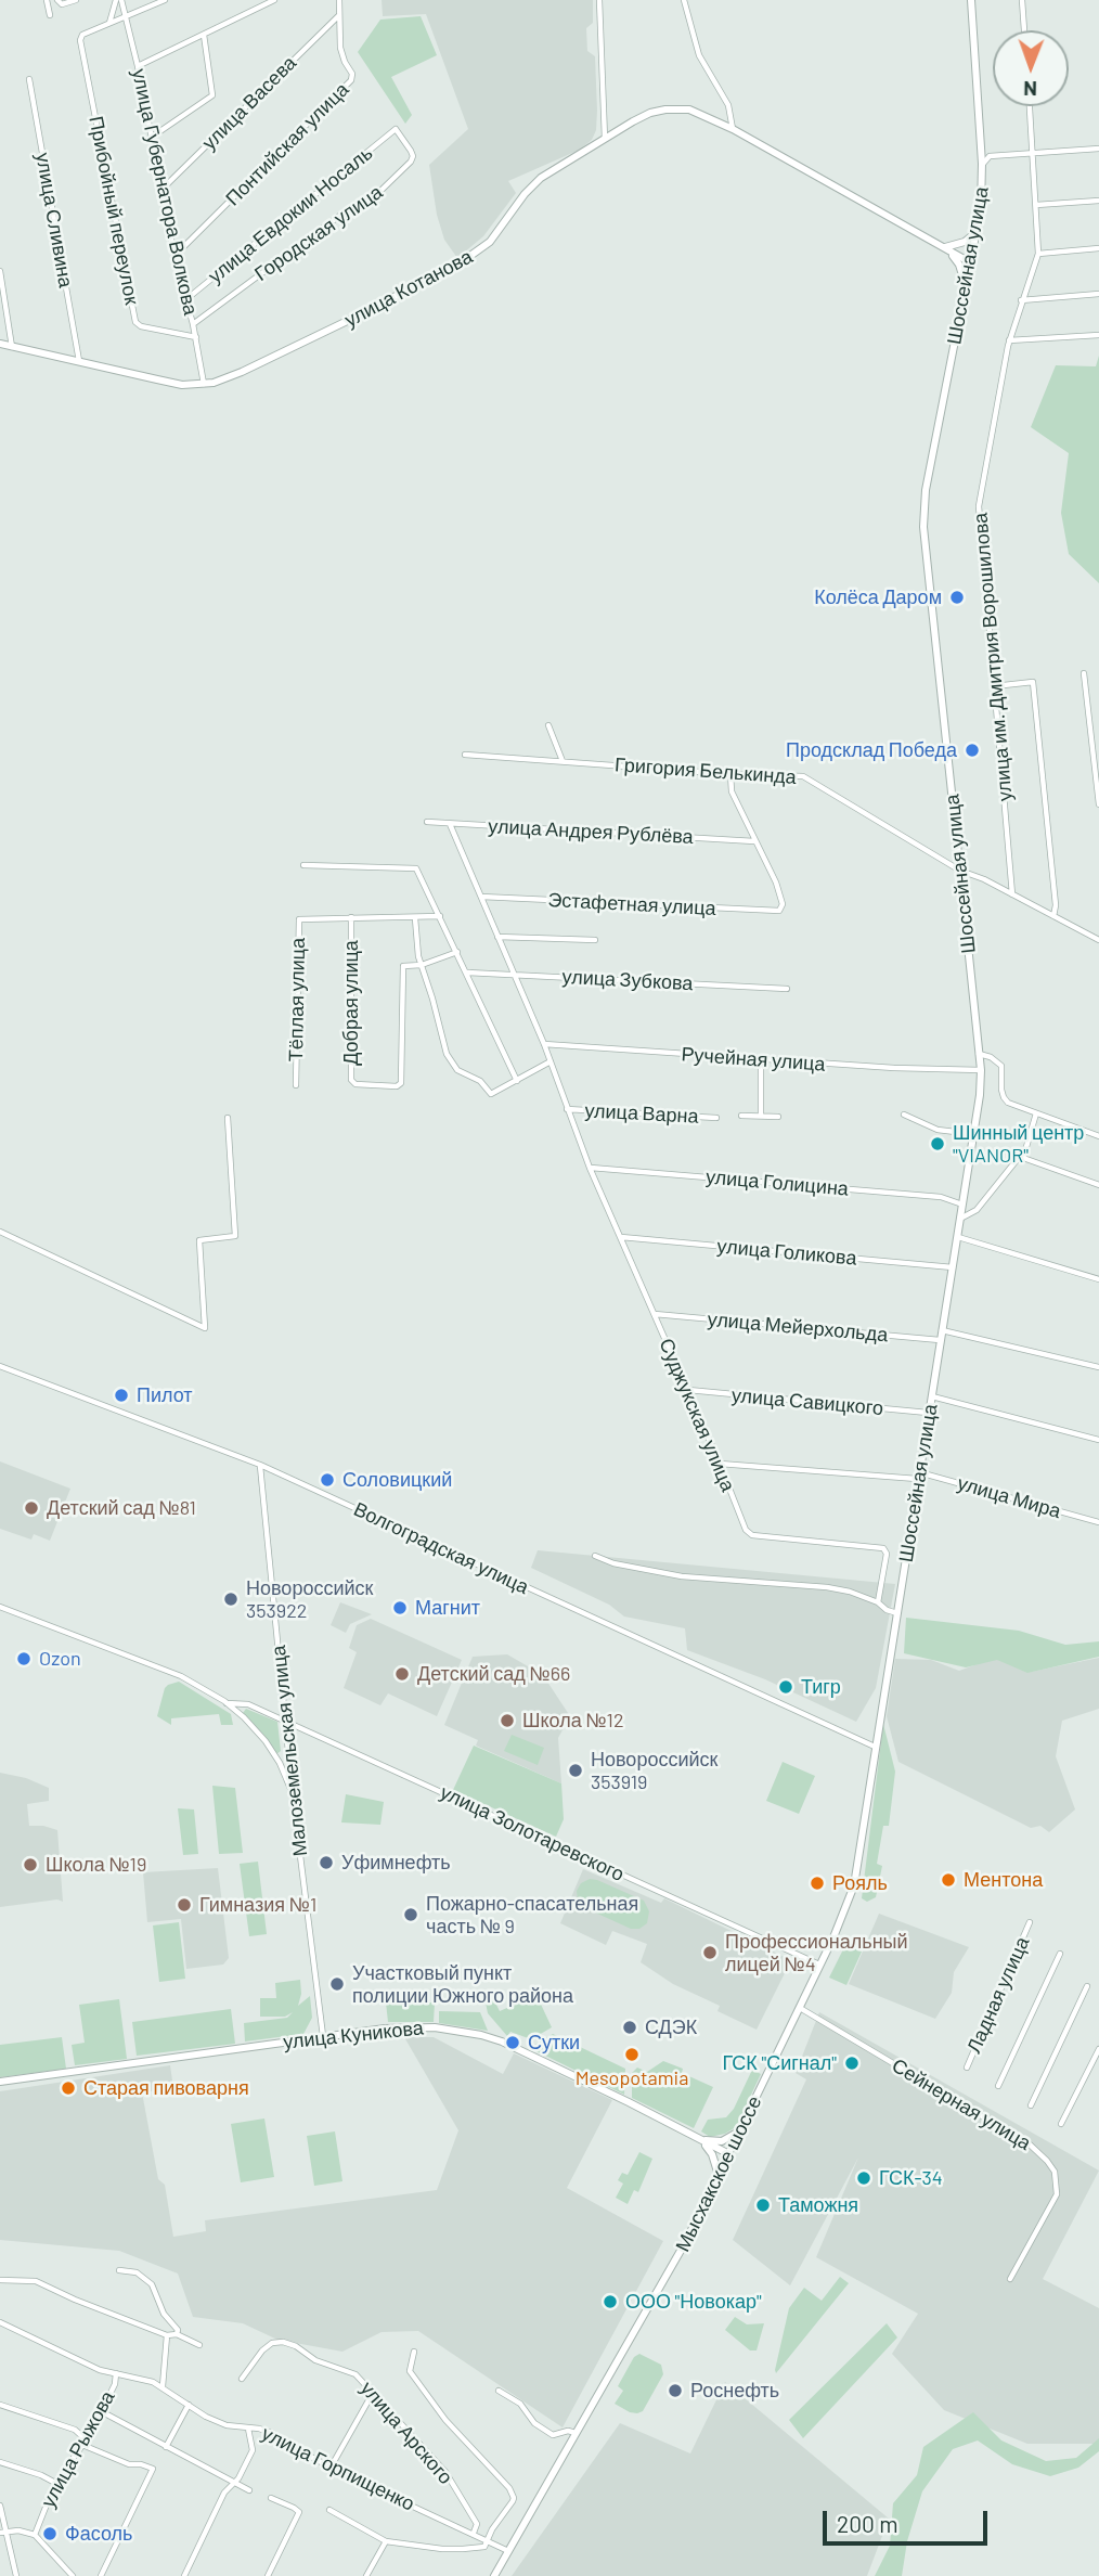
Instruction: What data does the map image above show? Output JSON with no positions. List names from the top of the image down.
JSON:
{
  "streets": {
    "street": [
      "улица Васева",
      "Понтийская улица",
      "улица Губернатора Волкова",
      "Прибойный переулок",
      "улица Евдокии Носаль",
      "улица Сливина",
      "Городская улица",
      "Шоссейная улица",
      "улица Котанова",
      "улица им. Дмитрия Ворошилова",
      "Григория Белькинда",
      "улица Андрея Рублёва",
      "Эстафетная улица",
      "улица Зубкова",
      "Тёплая улица",
      "Добрая улица",
      "Ручейная улица",
      "улица Варна",
      "улица Голицина",
      "улица Голикова",
      "улица Мейерхольда",
      "улица Савицкого",
      "Суджукская улица",
      "улица Мира",
      "Волгоградская улица",
      "Малоземельская улица",
      "улица Золотаревского",
      "Ладная улица",
      "улица Куникова",
      "Сейнерная улица",
      "Мысхакское шоссе",
      "улица Арского",
      "улица Рыжова",
      "улица Горпищенко"
    ]
  },
  "crossings": [
    ["улица Васева", "Понтийская улица"],
    ["улица Васева", "улица Губернатора Волкова"],
    ["Понтийская улица", "улица Губернатора Волкова"],
    ["улица Губернатора Волкова", "Прибойный переулок"],
    ["улица Губернатора Волкова", "улица Евдокии Носаль"],
    ["улица Губернатора Волкова", "Городская улица"],
    ["улица Губернатора Волкова", "улица Котанова"],
    ["улица Евдокии Носаль", "Городская улица"],
    ["улица Сливина", "улица Котанова"],
    ["Шоссейная улица", "улица Котанова"],
    ["Шоссейная улица", "Григория Белькинда"],
    ["Шоссейная улица", "Ручейная улица"],
    ["Шоссейная улица", "улица Голицина"],
    ["Шоссейная улица", "улица Голикова"],
    ["Шоссейная улица", "улица Мейерхольда"],
    ["Шоссейная улица", "улица Савицкого"],
    ["Шоссейная улица", "улица Мира"],
    ["Шоссейная улица", "Волгоградская улица"],
    ["Шоссейная улица", "Мысхакское шоссе"],
    ["улица им. Дмитрия Ворошилова", "Григория Белькинда"],
    ["улица Андрея Рублёва", "Эстафетная улица"],
    ["Тёплая улица", "Добрая улица"],
    ["улица Варна", "Суджукская улица"],
    ["улица Голицина", "Суджукская улица"],
    ["улица Голикова", "Суджукская улица"],
    ["улица Мейерхольда", "Суджукская улица"],
    ["улица Савицкого", "Суджукская улица"],
    ["Суджукская улица", "улица Мира"],
    ["Волгоградская улица", "Малоземельская улица"],
    ["Волгоградская улица", "Мысхакское шоссе"],
    ["Малоземельская улица", "улица Золотаревского"],
    ["Малоземельская улица", "улица Куникова"],
    ["улица Золотаревского", "Мысхакское шоссе"],
    ["улица Куникова", "Мысхакское шоссе"],
    ["Сейнерная улица", "Мысхакское шоссе"],
    ["Мысхакское шоссе", "улица Горпищенко"],
    ["улица Арского", "улица Горпищенко"],
    ["улица Рыжова", "улица Горпищенко"]
  ],
  "places": [
    "Колёса Даром",
    "Продсклад Победа",
    "Шинный центр \"VIANOR\"",
    "Пилот",
    "Соловицкий",
    "Детский сад №81",
    "Новороссийск 353922",
    "Магнит",
    "Ozon",
    "Детский сад №66",
    "Тигр",
    "Школа №12",
    "Новороссийск 353919",
    "Уфимнефть",
    "Школа №19",
    "Ментона",
    "Рояль",
    "Гимназия №1",
    "Пожарно-спасательная часть № 9",
    "Профессиональный лицей №4",
    "Участковый пункт полиции Южного района",
    "СДЭК",
    "Сутки",
    "Mesopotamia",
    "ГСК \"Сигнал\"",
    "Старая пивоварня",
    "ГСК-34",
    "Таможня",
    "ООО \"Новокар\"",
    "Роснефть",
    "Фасоль"
  ],
  "scale_bar": "200 m",
  "north": "bottom"
}
